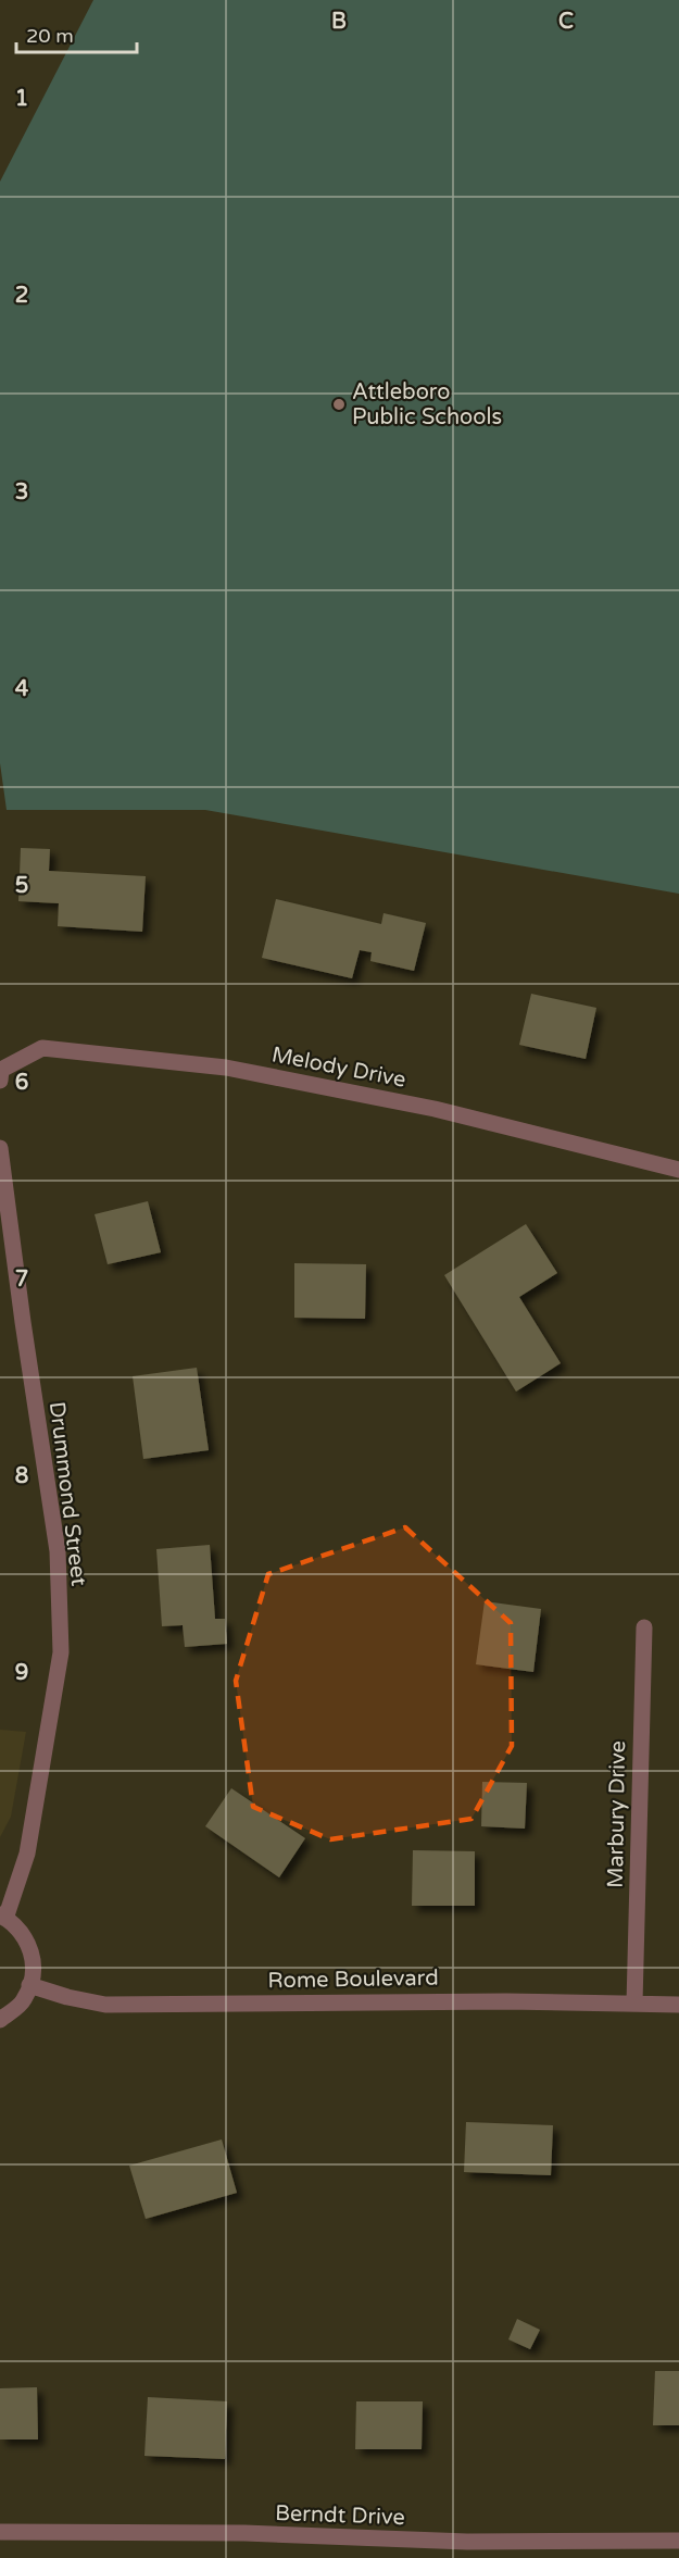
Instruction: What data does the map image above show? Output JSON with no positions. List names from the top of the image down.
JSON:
{
  "streets": {
    "street": [
      "Melody Drive",
      "Drummond Street",
      "Marbury Drive",
      "Rome Boulevard",
      "Berndt Drive"
    ]
  },
  "crossings": [
    ["Marbury Drive", "Rome Boulevard"]
  ],
  "places": ["Attleboro Public Schools"],
  "scale_bar": "20 m",
  "grid": {
    "columns": ["B", "C"],
    "rows": [
      "1",
      "2",
      "3",
      "4",
      "5",
      "6",
      "7",
      "8",
      "9"
    ]
  }
}
